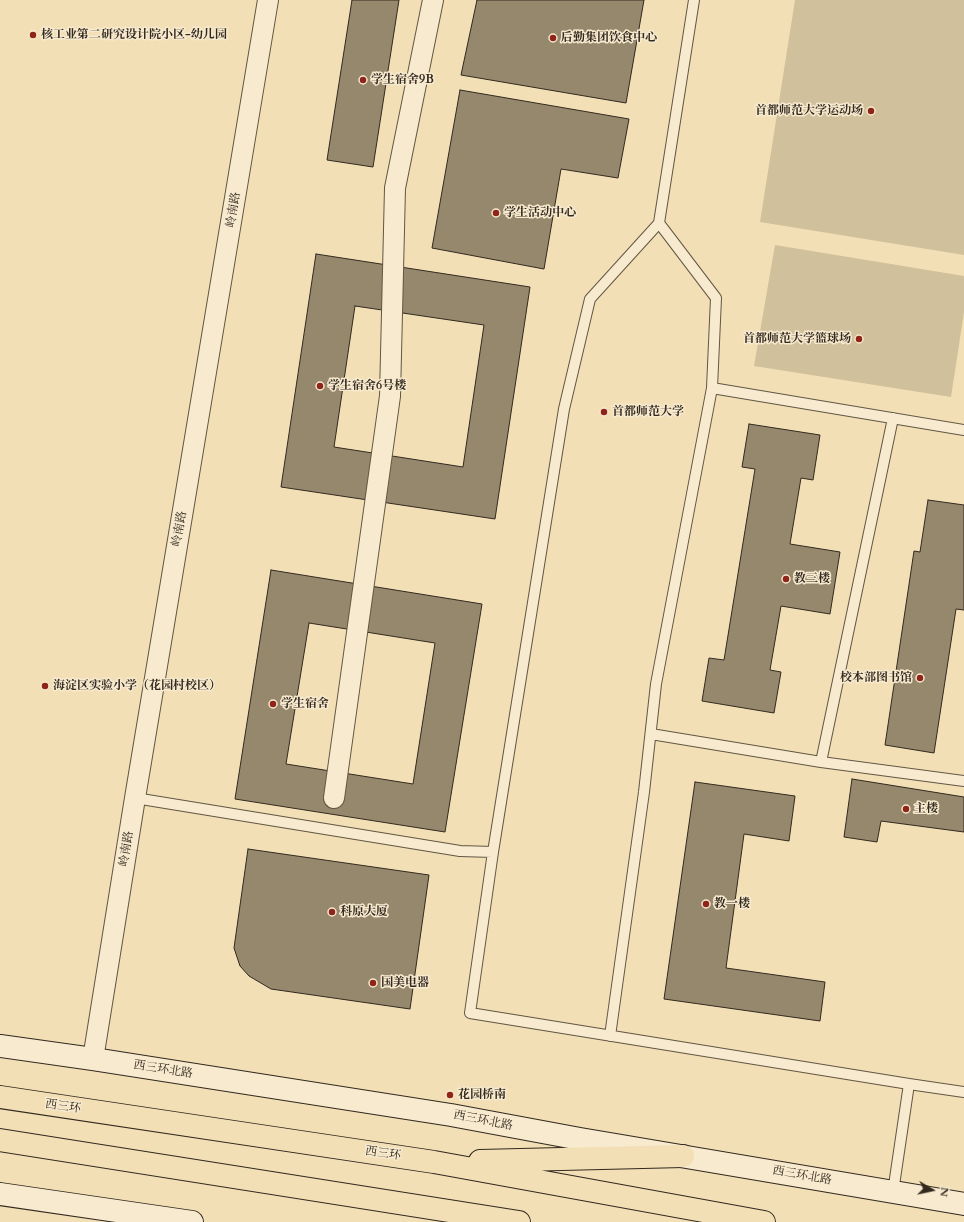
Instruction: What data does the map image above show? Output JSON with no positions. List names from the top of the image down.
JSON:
{
  "streets": {
    "highway": ["西三环"],
    "street": ["岭南路", "西三环北路"]
  },
  "crossings": [
    ["岭南路", "西三环北路"]
  ],
  "places": [
    "核工业第二研究设计院小区-幼儿园",
    "后勤集团饮食中心",
    "学生宿舍9B",
    "首都师范大学运动场",
    "学生活动中心",
    "首都师范大学篮球场",
    "学生宿舍6号楼",
    "首都师范大学",
    "教三楼",
    "校本部图书馆",
    "海淀区实验小学（花园村校区）",
    "学生宿舍",
    "主楼",
    "教一楼",
    "科原大厦",
    "国美电器",
    "花园桥南"
  ],
  "north": "right"
}
